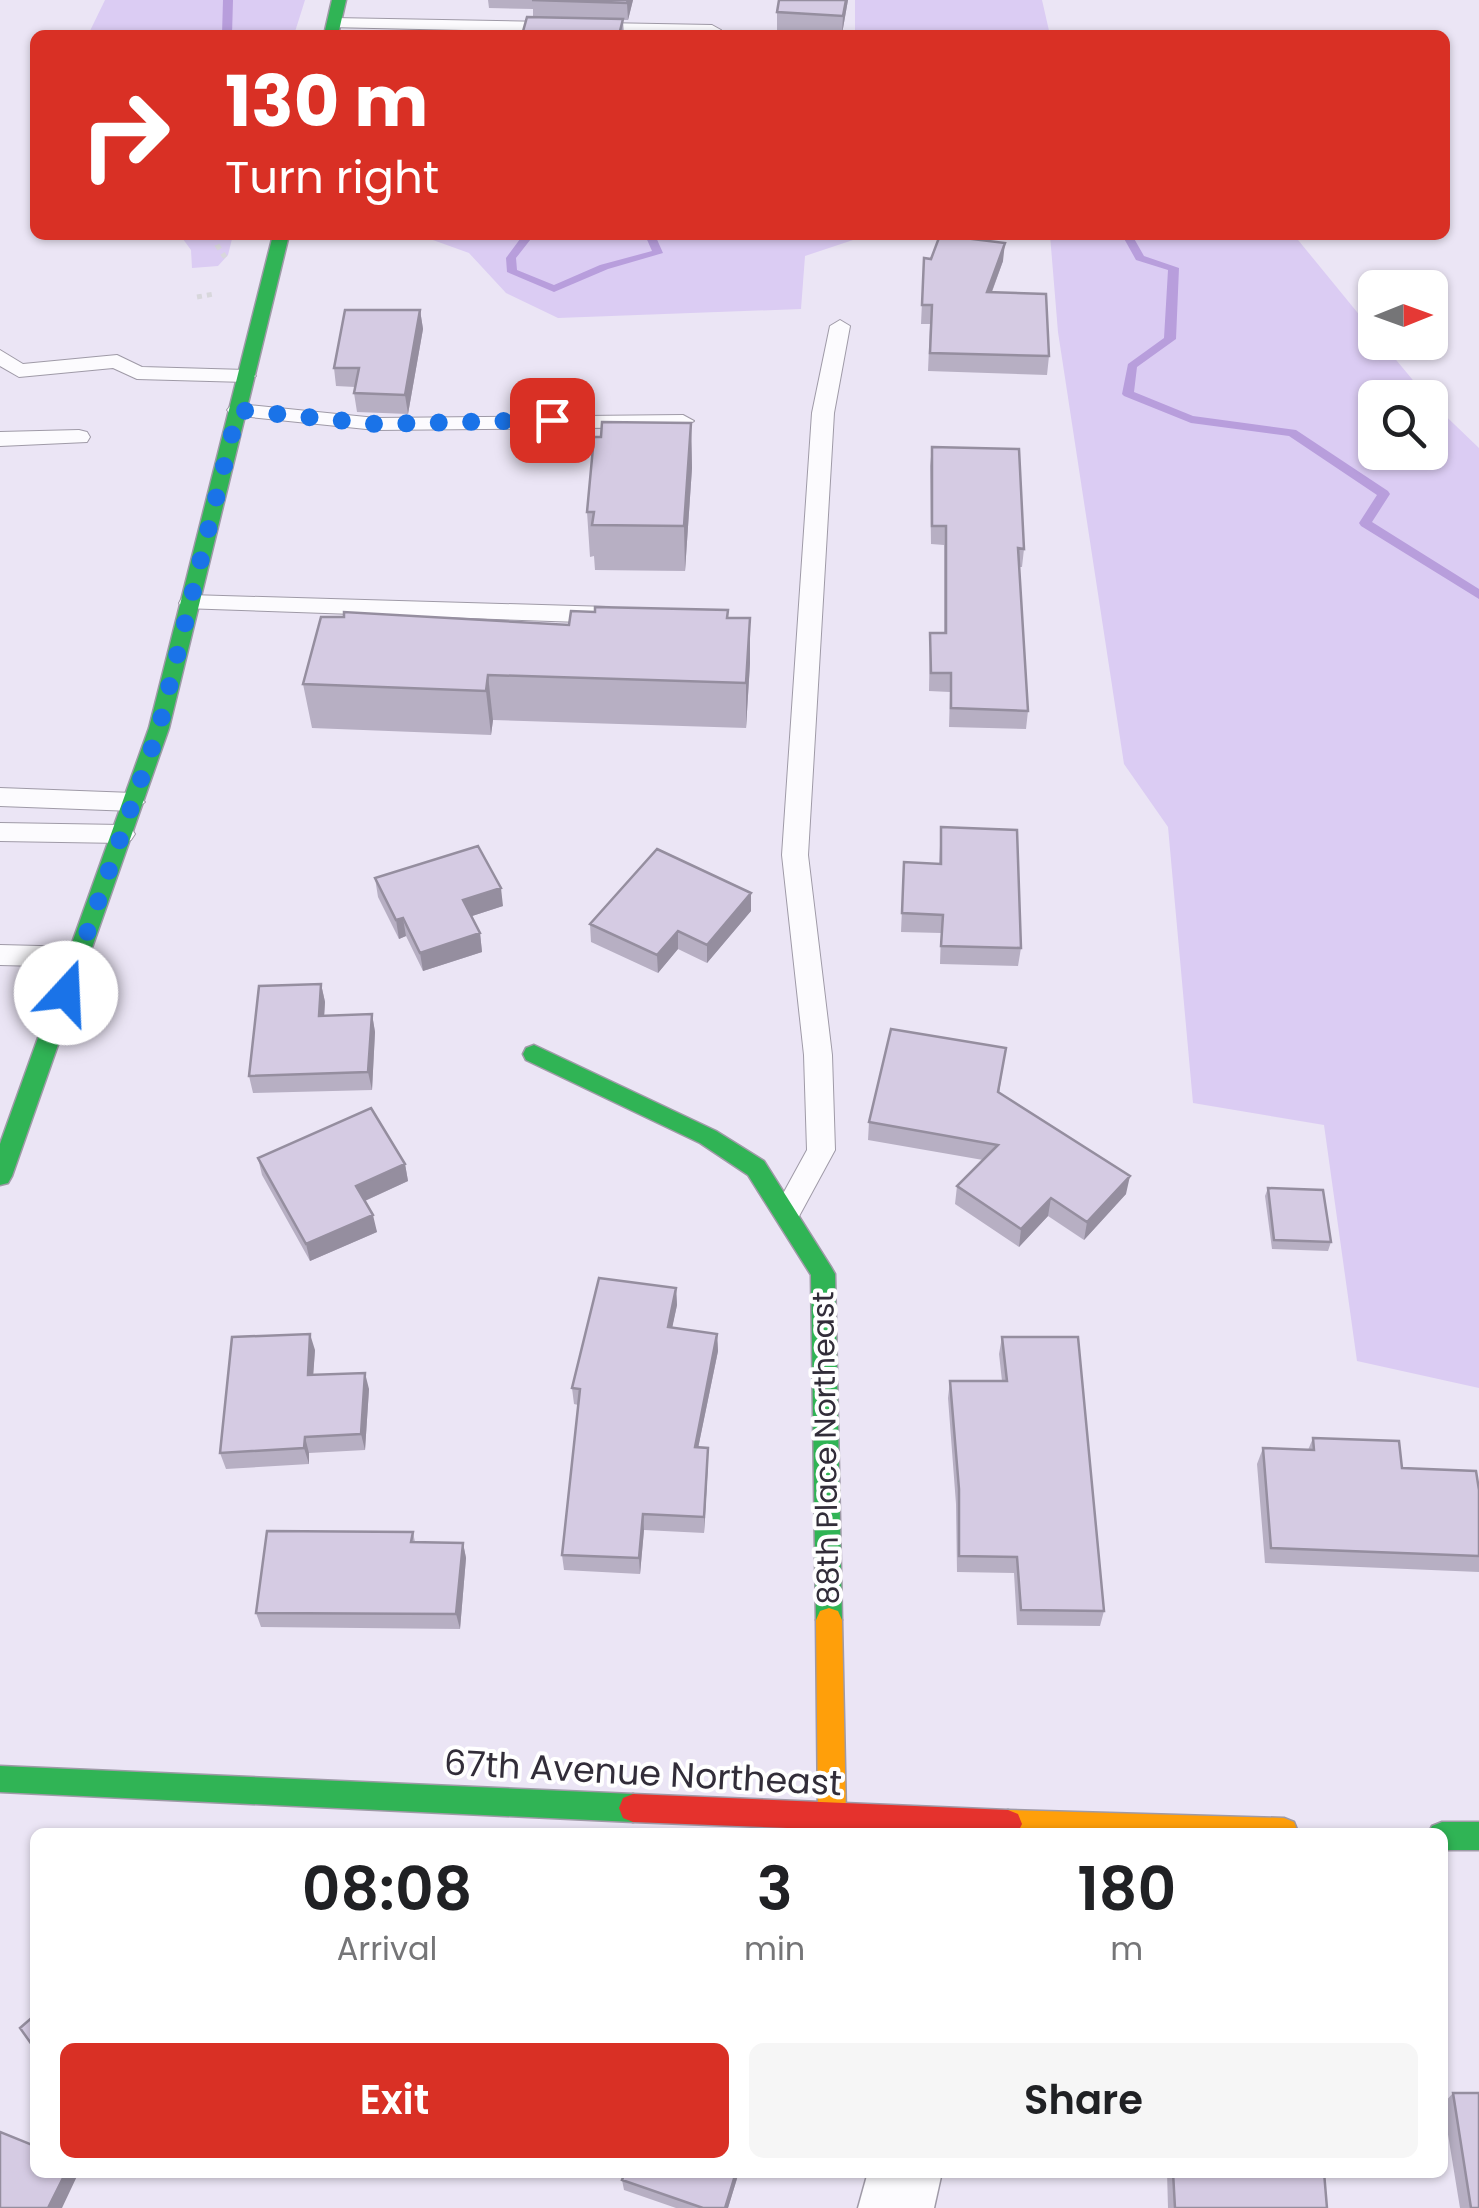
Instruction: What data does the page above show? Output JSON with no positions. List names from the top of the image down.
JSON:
{
  "streets": {
    "main road": ["88th Place Northeast", "67th Avenue Northeast"]
  },
  "crossings": [
    ["88th Place Northeast", "67th Avenue Northeast"]
  ],
  "north": "right",
  "page": {
    "turn": ["130 m", "Turn right"],
    "eta": [
      "08:08",
      "Arrival",
      "3",
      "min",
      "180",
      "m"
    ],
    "buttons": ["Exit", "Share"]
  }
}
